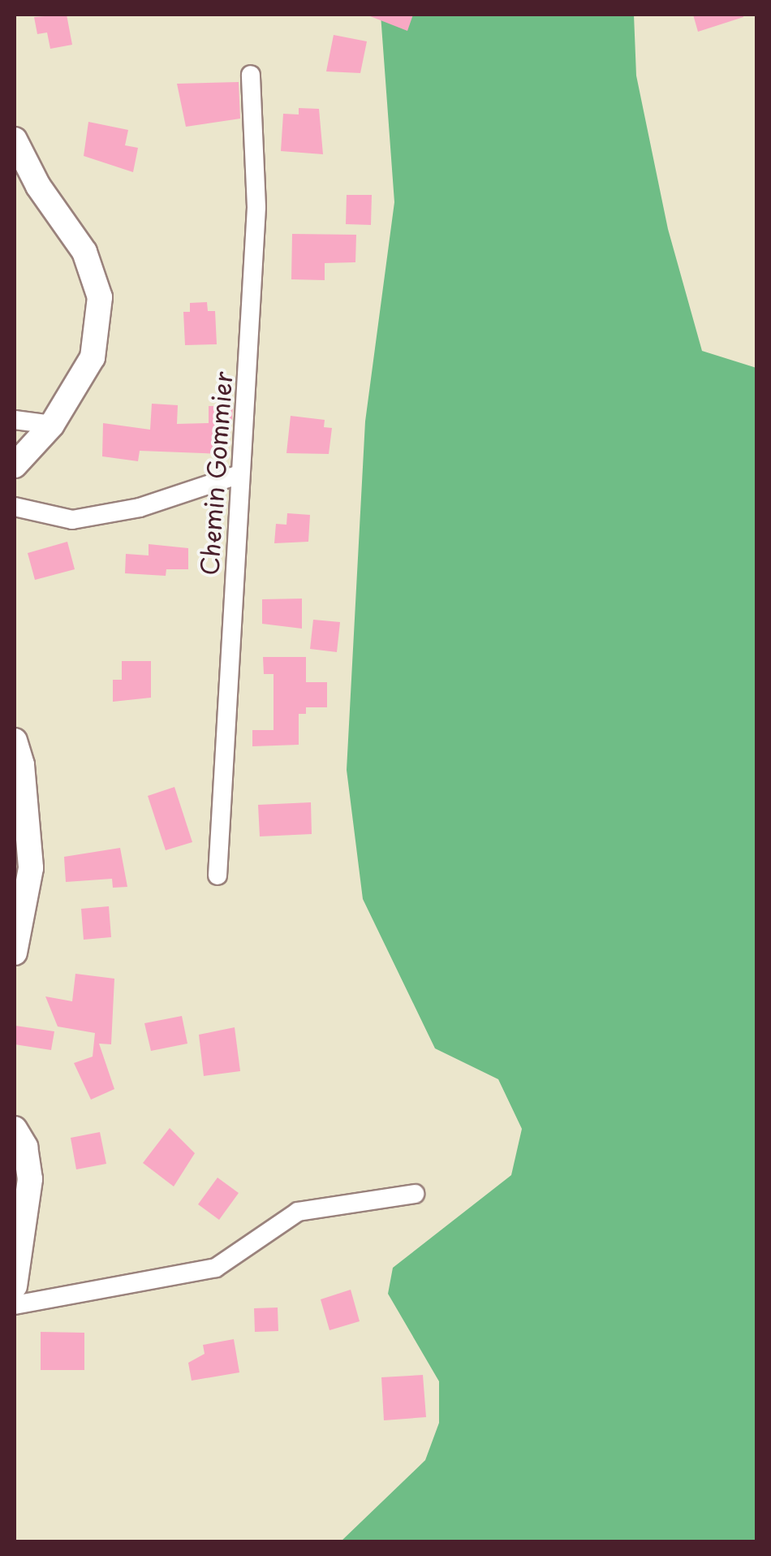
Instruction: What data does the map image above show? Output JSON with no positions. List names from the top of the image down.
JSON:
{
  "streets": {
    "street": ["Chemin Gommier"]
  }
}
